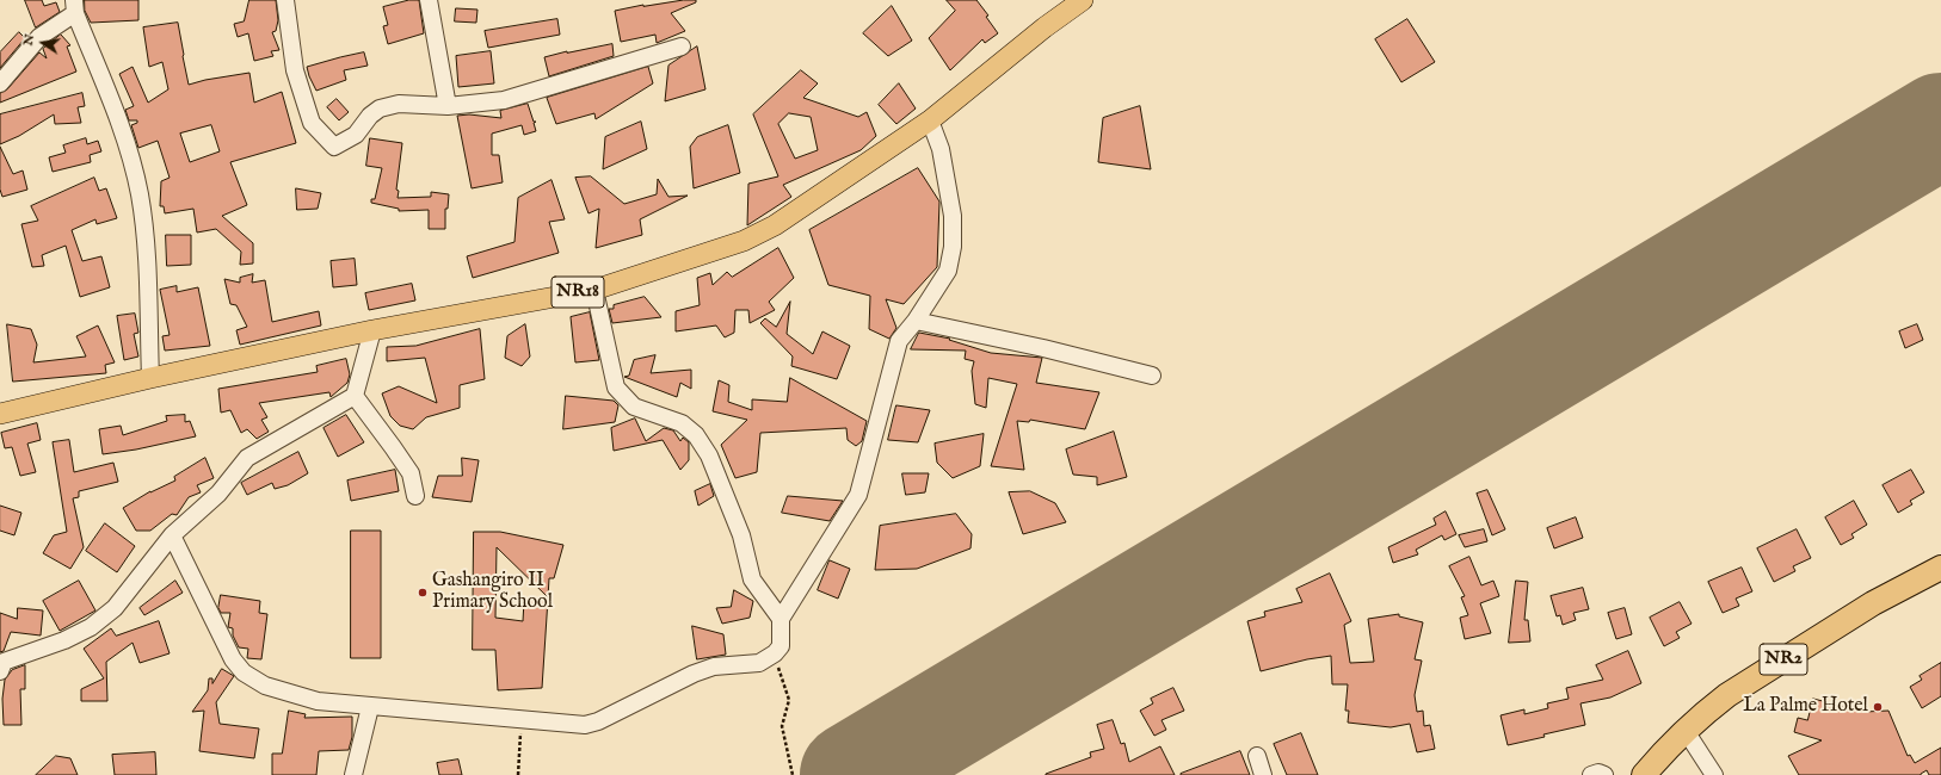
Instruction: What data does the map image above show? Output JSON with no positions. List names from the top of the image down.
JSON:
{
  "streets": {
    "highway": ["NR2"],
    "main road": ["NR18"]
  },
  "places": ["Gashangiro II Primary School", "La Palme Hotel"],
  "north": "left"
}
